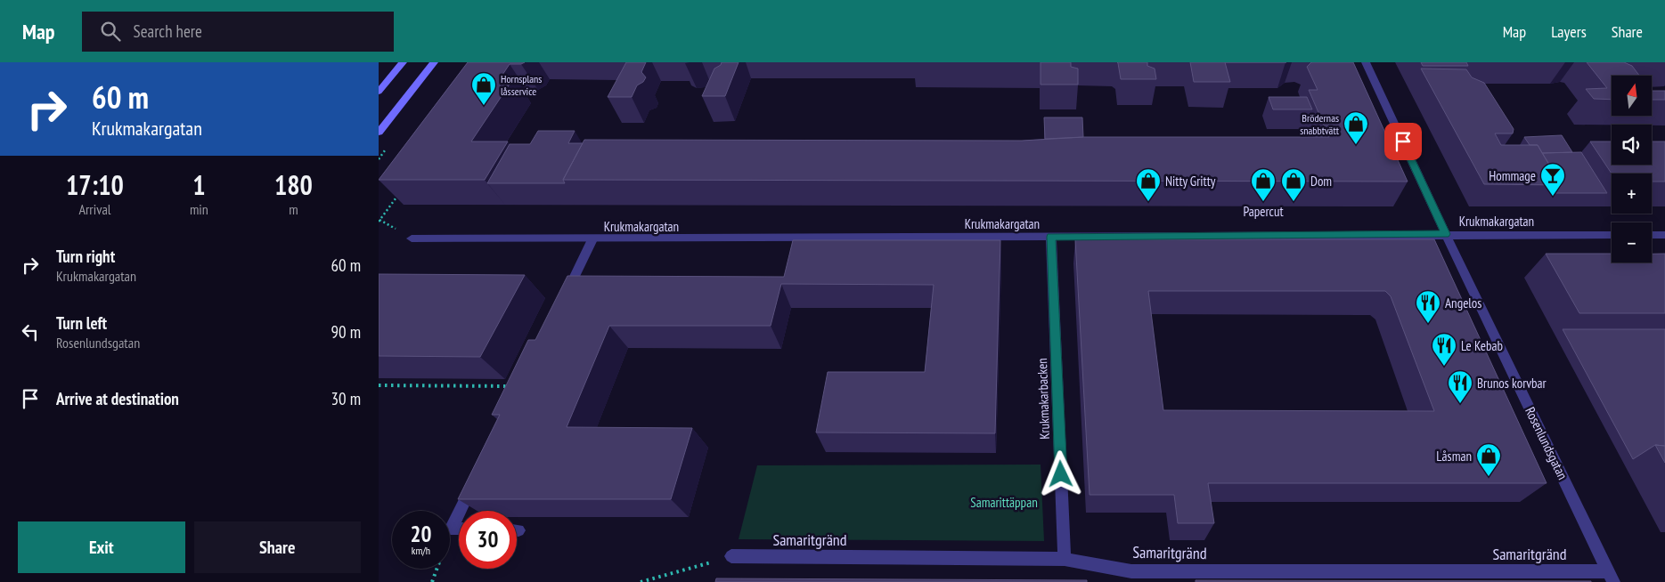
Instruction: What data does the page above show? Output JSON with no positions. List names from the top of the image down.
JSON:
{
  "streets": {
    "street": [
      "Krukmakargatan",
      "Krukmakarbacken",
      "Rosenlundsgatan",
      "Samaritgränd"
    ]
  },
  "crossings": [
    ["Krukmakargatan", "Krukmakarbacken"],
    ["Krukmakargatan", "Rosenlundsgatan"],
    ["Krukmakarbacken", "Samaritgränd"],
    ["Rosenlundsgatan", "Samaritgränd"]
  ],
  "parks": ["Samarittäppan"],
  "places": {
    "shop": [
      "Hornsplans låsservice",
      "Brödernas snabbtvätt",
      "Nitty Gritty",
      "Papercut",
      "Dom",
      "Låsman"
    ],
    "bar": ["Hommage"],
    "restaurant": ["Angelos", "Le Kebab", "Brunos korvbar"]
  },
  "north": "top",
  "page": {
    "header": "Map",
    "search": "Search here",
    "nav": ["Map", "Layers", "Share"],
    "turn": ["60 m", "Krukmakargatan"],
    "map_buttons": ["+", "−"],
    "eta": [
      "17:10",
      "Arrival",
      "1",
      "min",
      "180",
      "m"
    ],
    "list": [
      {
        "name": "Turn right",
        "note": "Krukmakargatan",
        "value": "60 m"
      },
      {
        "name": "Turn left",
        "note": "Rosenlundsgatan",
        "value": "90 m"
      },
      {
        "name": "Arrive at destination",
        "value": "30 m"
      }
    ],
    "speed": "20 km/h",
    "limit": "30",
    "buttons": ["Exit", "Share"]
  }
}
